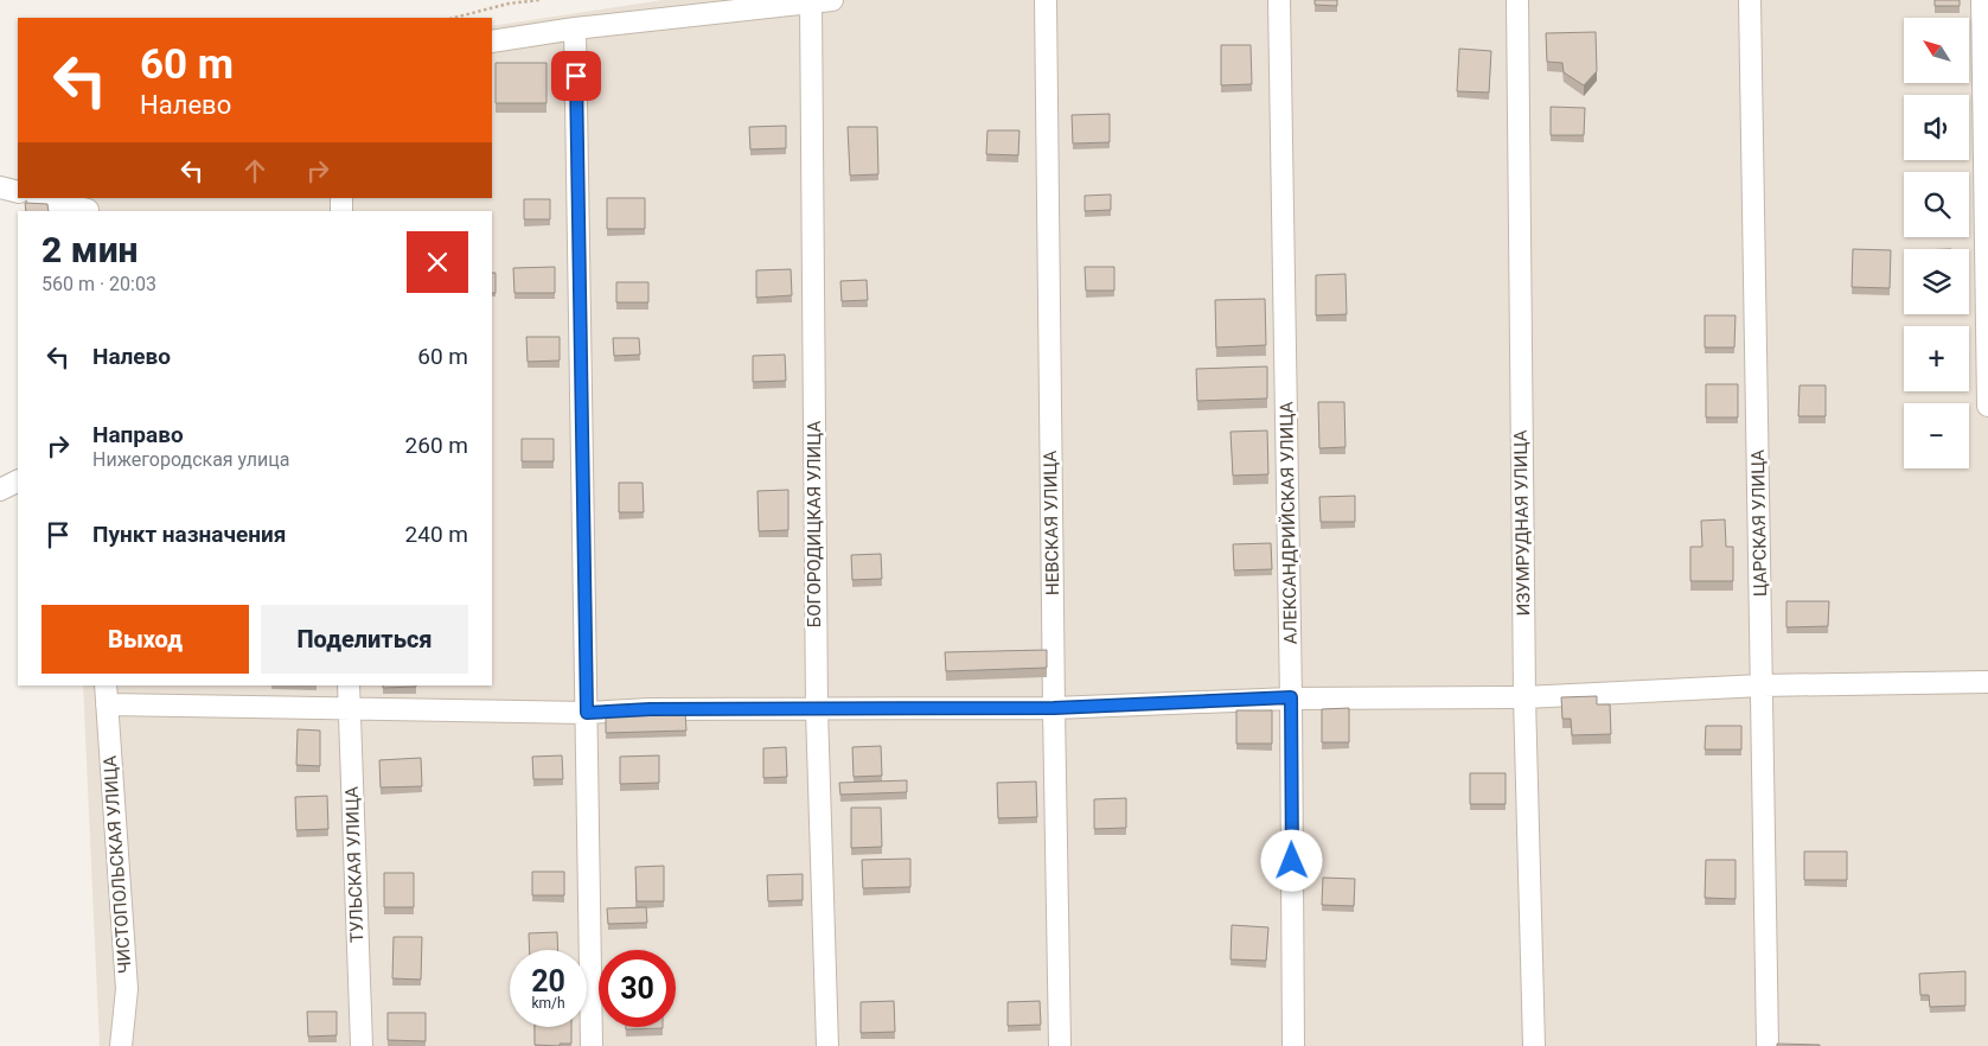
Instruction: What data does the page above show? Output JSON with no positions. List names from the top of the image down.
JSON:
{
  "streets": {
    "street": [
      "НЕВСКАЯ УЛИЦА",
      "АЛЕКСАНДРИЙСКАЯ УЛИЦА",
      "ИЗУМРУДНАЯ УЛИЦА",
      "ЦАРСКАЯ УЛИЦА",
      "БОГОРОДИЦКАЯ УЛИЦА",
      "ЧИСТОПОЛЬСКАЯ УЛИЦА",
      "ТУЛЬСКАЯ УЛИЦА"
    ]
  },
  "north": "top left",
  "page": {
    "map_buttons": ["+", "−"],
    "turn": ["60 m", "Налево"],
    "heading": ["2 мин", "560 m · 20:03"],
    "list": [
      {
        "name": "Налево",
        "value": "60 m"
      },
      {
        "name": "Направо",
        "note": "Нижегородская улица",
        "value": "260 m"
      },
      {
        "name": "Пункт назначения",
        "value": "240 m"
      }
    ],
    "buttons": ["Выход", "Поделиться"],
    "speed": "20 km/h",
    "limit": "30"
  }
}
